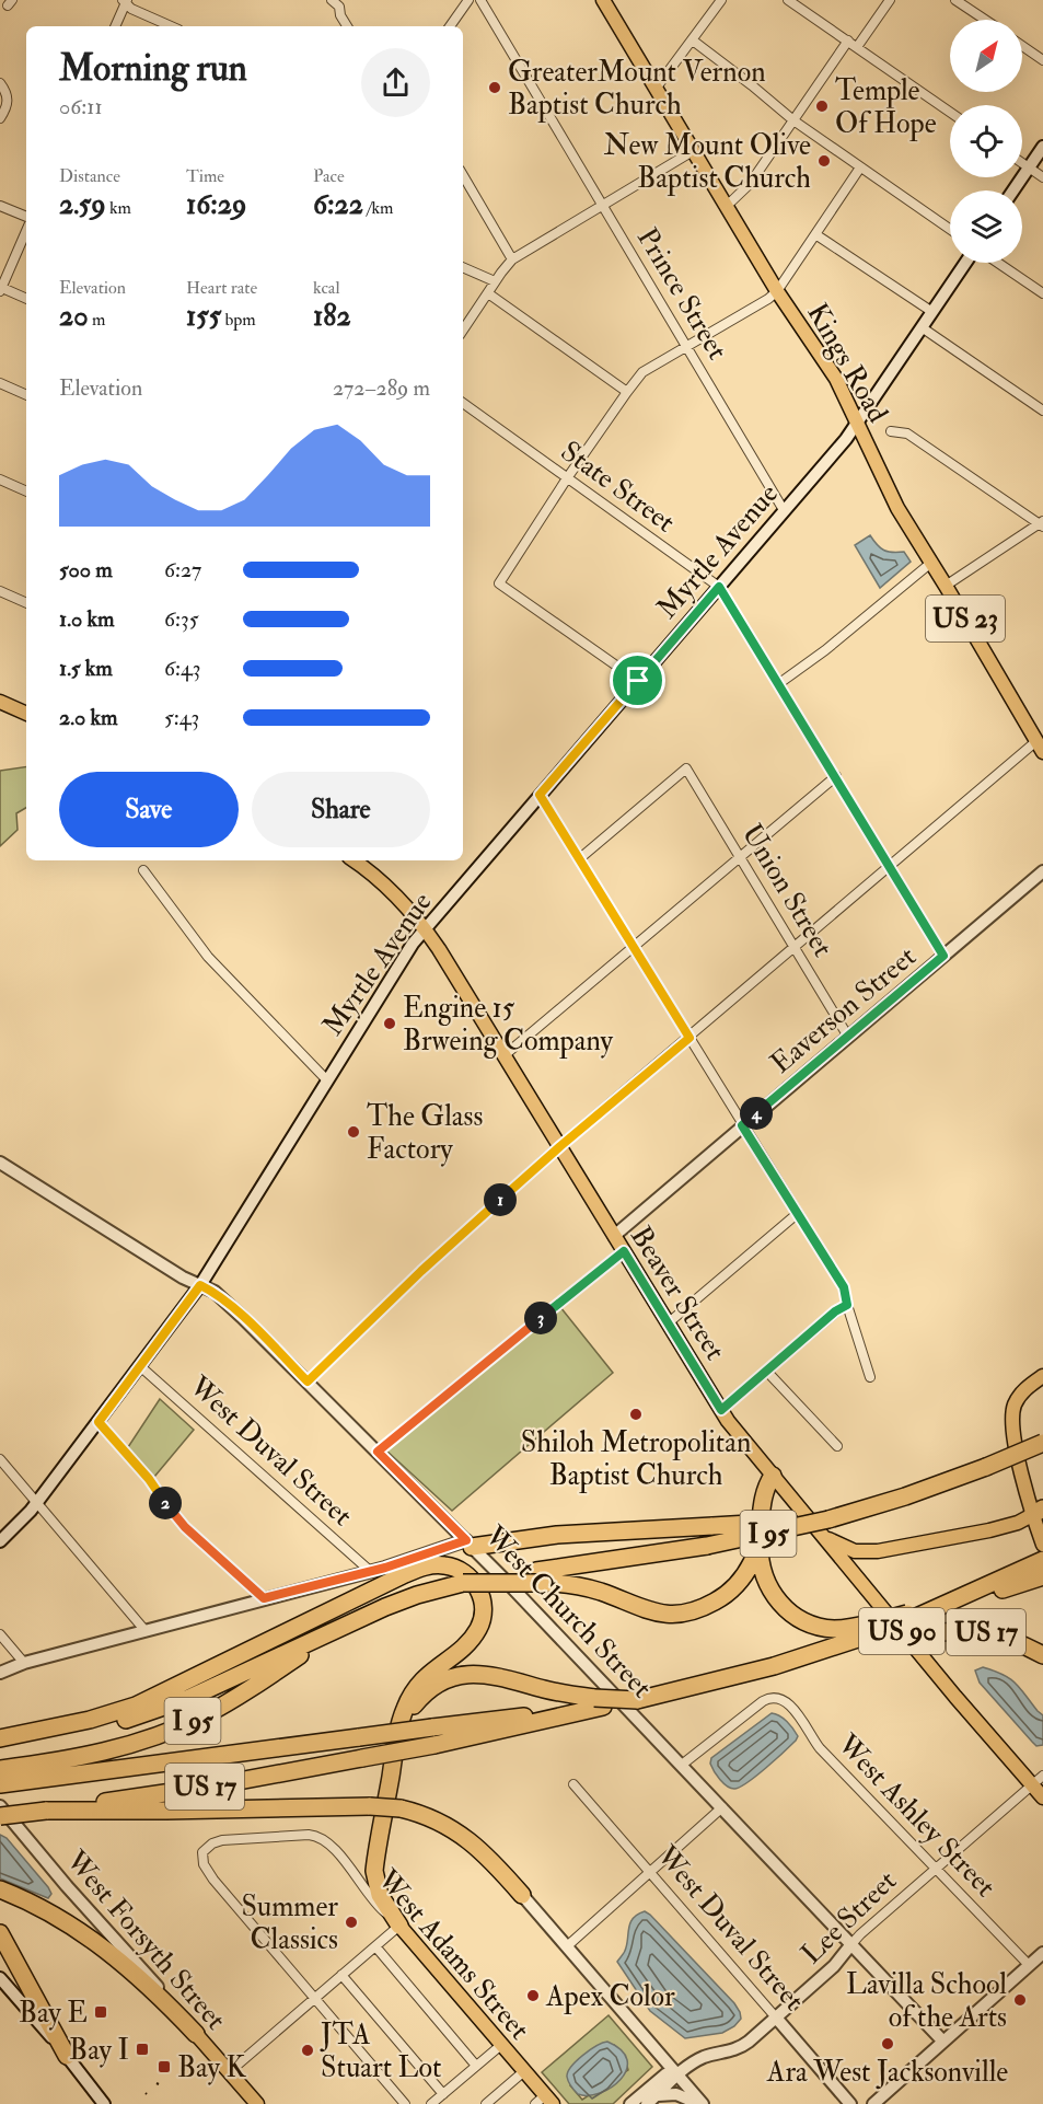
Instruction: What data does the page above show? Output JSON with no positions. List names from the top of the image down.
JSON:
{
  "streets": {
    "highway": ["I 95", "US 17"],
    "main road": [
      "Kings Road",
      "US 23",
      "Beaver Street",
      "US 90",
      "West Forsyth Street",
      "West Adams Street"
    ],
    "street": [
      "Prince Street",
      "State Street",
      "Myrtle Avenue",
      "Union Street",
      "Eaverson Street",
      "West Duval Street",
      "West Church Street",
      "West Ashley Street",
      "Lee Street"
    ]
  },
  "crossings": [
    ["Prince Street", "Myrtle Avenue"],
    ["Kings Road", "Myrtle Avenue"],
    ["State Street", "Myrtle Avenue"],
    ["State Street", "Eaverson Street"],
    ["Myrtle Avenue", "Beaver Street"],
    ["Myrtle Avenue", "West Duval Street"],
    ["Myrtle Avenue", "West Church Street"],
    ["Union Street", "Eaverson Street"],
    ["Eaverson Street", "Beaver Street"],
    ["Beaver Street", "I 95"],
    ["Beaver Street", "Lee Street"],
    ["West Duval Street", "Lee Street"],
    ["I 95", "US 17"],
    ["West Church Street", "West Ashley Street"],
    ["West Church Street", "Lee Street"],
    ["West Ashley Street", "Lee Street"]
  ],
  "places": {
    "other": [
      "GreaterMount Vernon Baptist Church",
      "Temple Of Hope",
      "New Mount Olive Baptist Church",
      "Engine 15 Brweing Company",
      "The Glass Factory",
      "Shiloh Metropolitan Baptist Church",
      "Summer Classics",
      "Apex Color",
      "Lavilla School of the Arts",
      "Ara West Jacksonville",
      "JTA Stuart Lot"
    ],
    "transit": ["Bay E", "Bay I", "Bay K"]
  },
  "north": "top right",
  "page": {
    "heading": ["Morning run", "06:11"],
    "stats": [
      ["Distance", "2.59 km"],
      ["Time", "16:29"],
      ["Pace", "6:22 /km"],
      ["Elevation", "20 m"],
      ["Heart rate", "155 bpm"],
      ["kcal", "182"]
    ],
    "chart": ["Elevation", "272–289 m"],
    "list": [
      {
        "name": "500 m",
        "note": "6:27"
      },
      {
        "name": "1.0 km",
        "note": "6:35"
      },
      {
        "name": "1.5 km",
        "note": "6:43"
      },
      {
        "name": "2.0 km",
        "note": "5:43"
      }
    ],
    "buttons": ["Save", "Share"],
    "pins": [
      "4",
      "1",
      "3",
      "2"
    ]
  }
}
